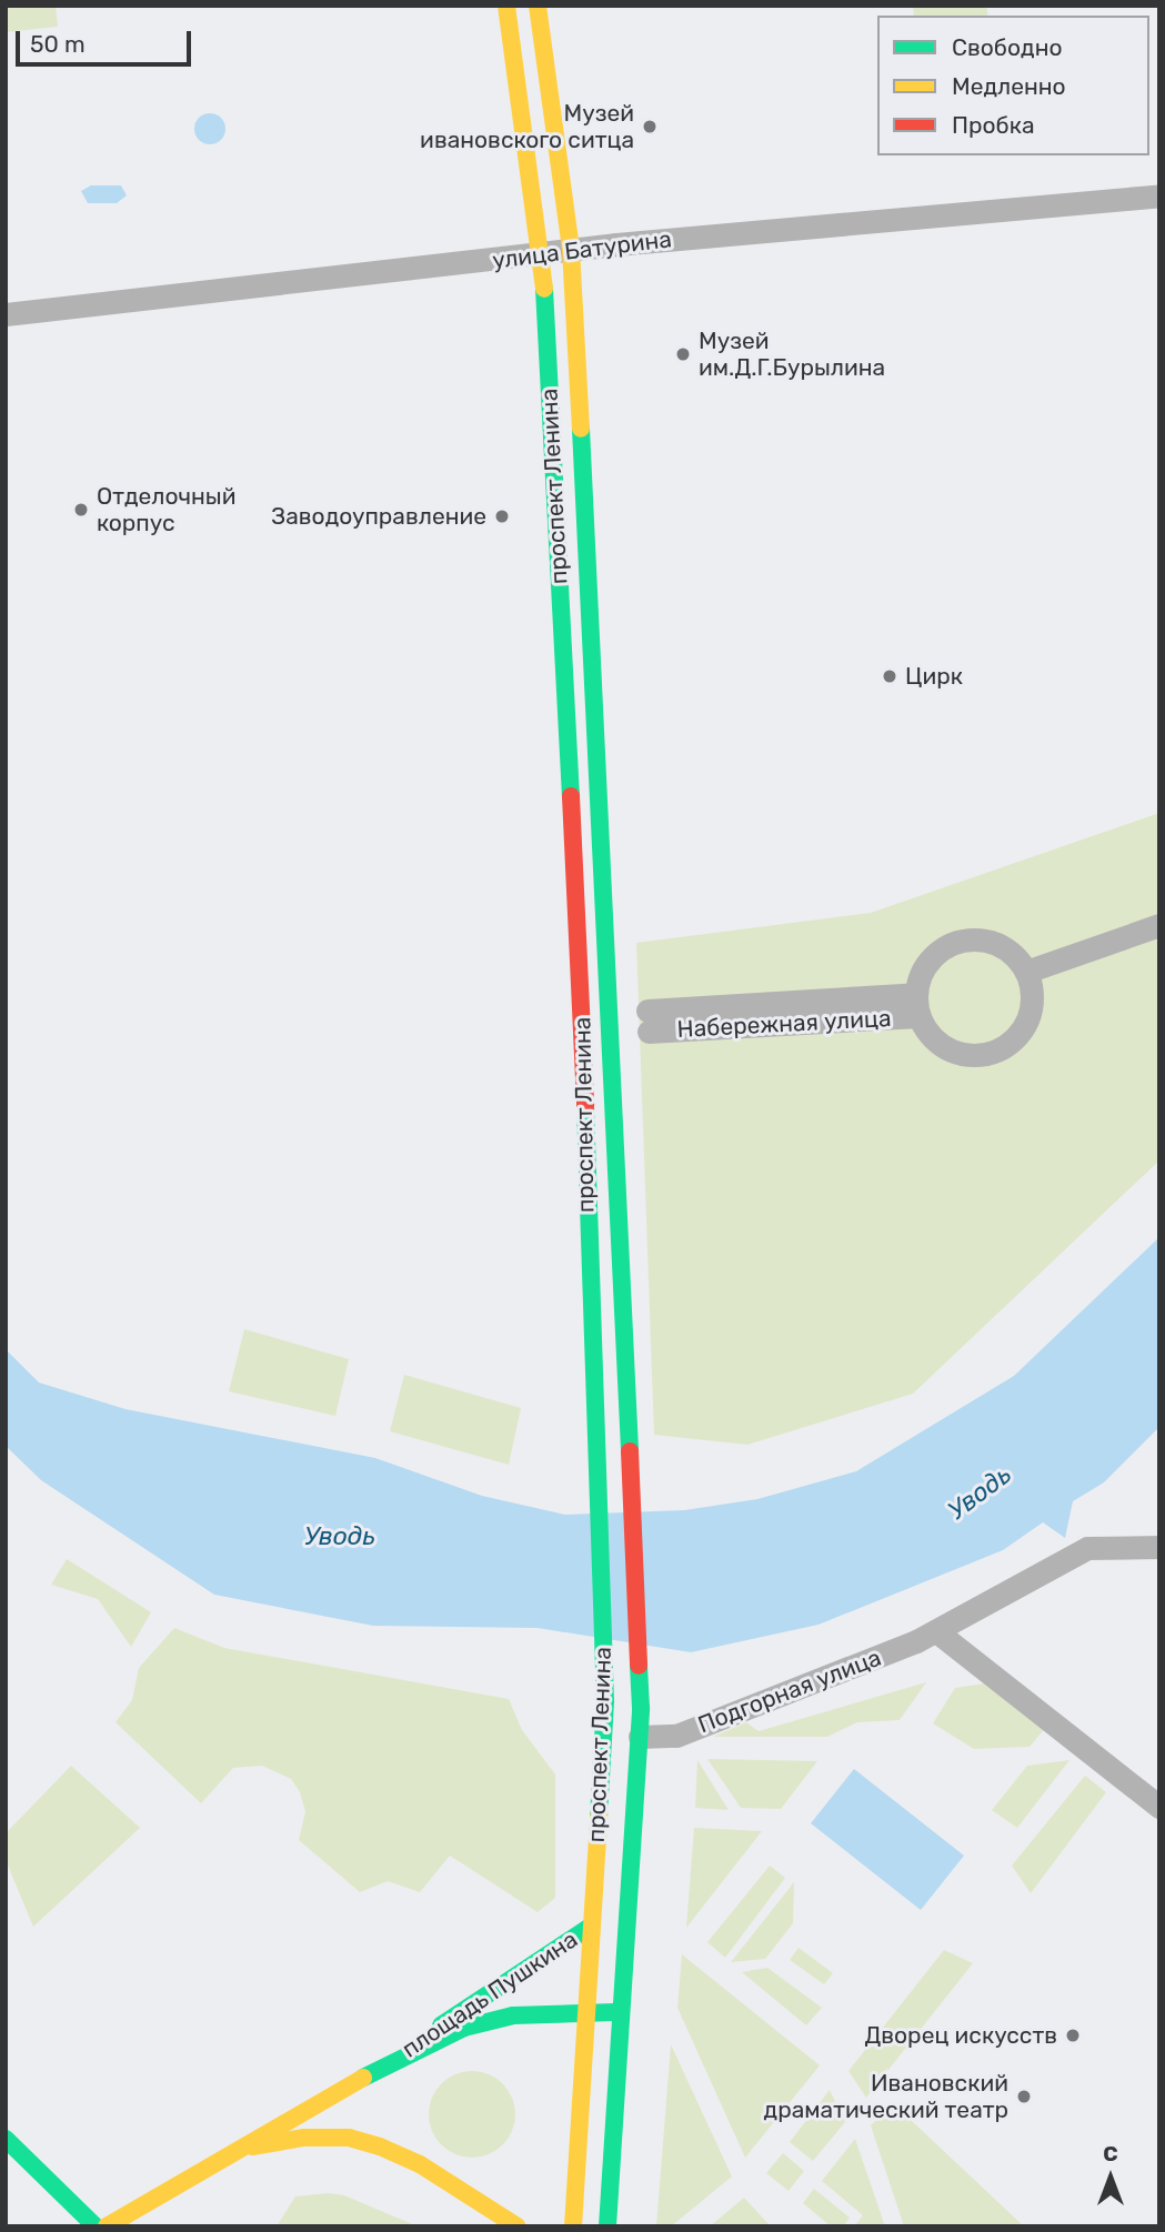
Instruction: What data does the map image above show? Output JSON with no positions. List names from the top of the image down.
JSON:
{
  "streets": {
    "main road": ["проспект Ленина", "площадь Пушкина"],
    "street": ["улица Батурина", "Набережная улица", "Подгорная улица"]
  },
  "crossings": [
    ["улица Батурина", "проспект Ленина"],
    ["проспект Ленина", "Подгорная улица"],
    ["проспект Ленина", "площадь Пушкина"]
  ],
  "water": ["Уводь"],
  "places": [
    "Музей ивановского ситца",
    "Музей им.Д.Г.Бурылина",
    "Отделочный корпус",
    "Заводоуправление",
    "Цирк",
    "Дворец искусств",
    "Ивановский драматический театр"
  ],
  "legend": ["Свободно", "Медленно", "Пробка"],
  "scale_bar": "50 m",
  "north": "top"
}
